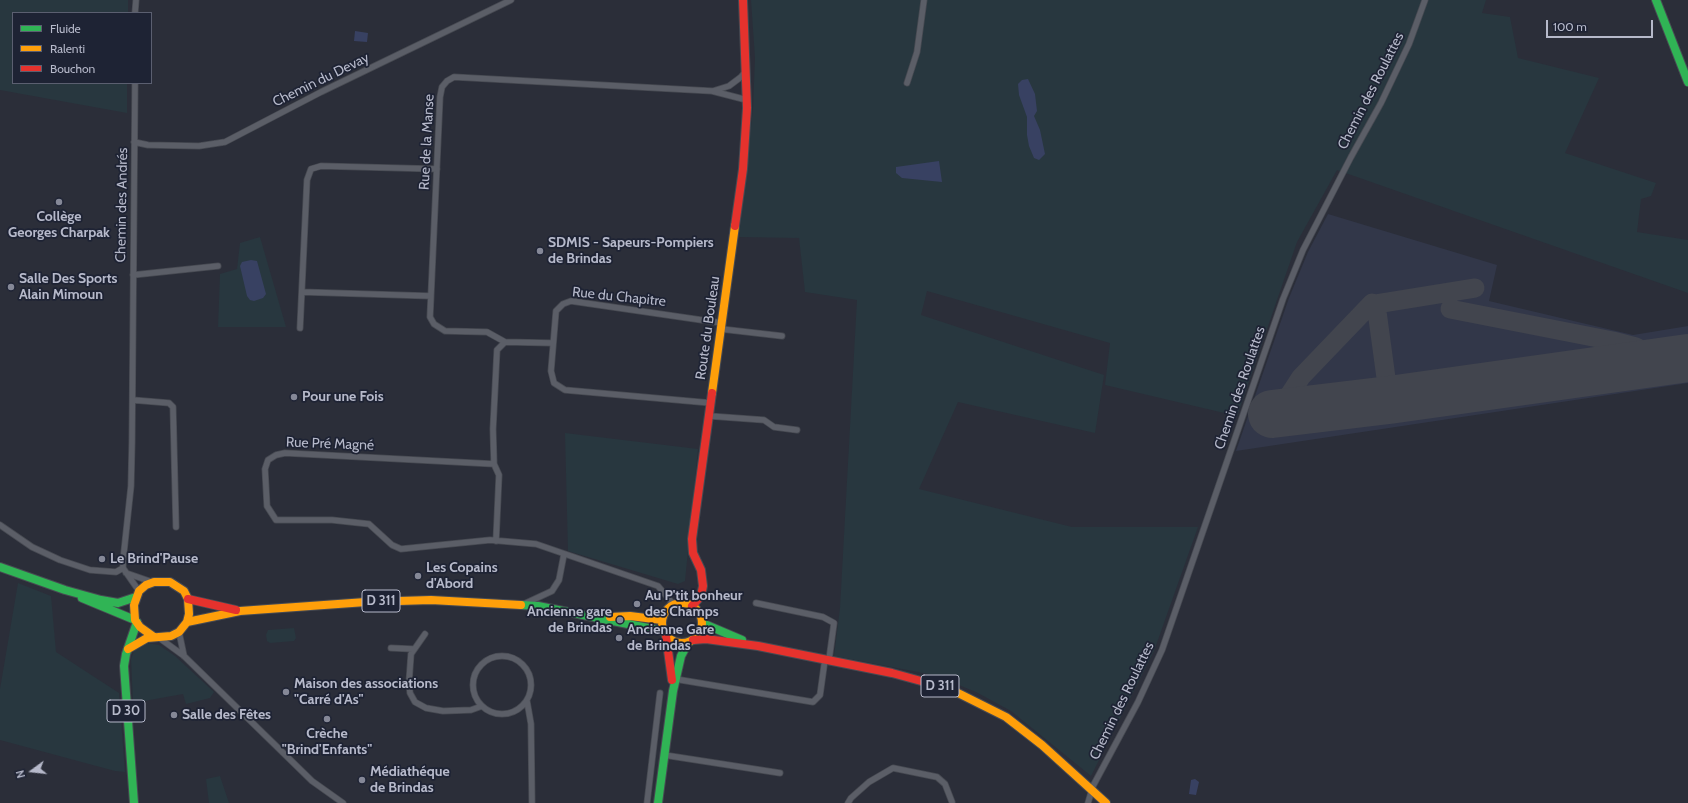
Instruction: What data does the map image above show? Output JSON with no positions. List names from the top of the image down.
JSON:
{
  "streets": {
    "main road": ["Route du Bouleau", "D 311", "D 30"],
    "street": [
      "Chemin du Devay",
      "Chemin des Roulattes",
      "Rue de la Manse",
      "Chemin des Andrés",
      "Rue du Chapitre",
      "Rue Pré Magné"
    ]
  },
  "crossings": [
    ["Chemin du Devay", "Chemin des Andrés"],
    ["Chemin des Roulattes", "D 311"],
    ["Rue du Chapitre", "Route du Bouleau"],
    ["Route du Bouleau", "Rue Pré Magné"],
    ["Route du Bouleau", "D 311"],
    ["Rue Pré Magné", "D 311"],
    ["D 311", "D 30"]
  ],
  "places": [
    "Collège Georges Charpak",
    "SDMIS - Sapeurs-Pompiers de Brindas",
    "Salle Des Sports Alain Mimoun",
    "Pour une Fois",
    "Le Brind'Pause",
    "Les Copains d'Abord",
    "Au P'tit bonheur des Champs",
    "Ancienne gare de Brindas",
    "Ancienne Gare de Brindas",
    "Maison des associations \"Carré d'As\"",
    "Salle des Fêtes",
    "Crèche \"Brind'Enfants\"",
    "Médiathéque de Brindas"
  ],
  "legend": ["Fluide", "Ralenti", "Bouchon"],
  "scale_bar": "100 m",
  "north": "left"
}
